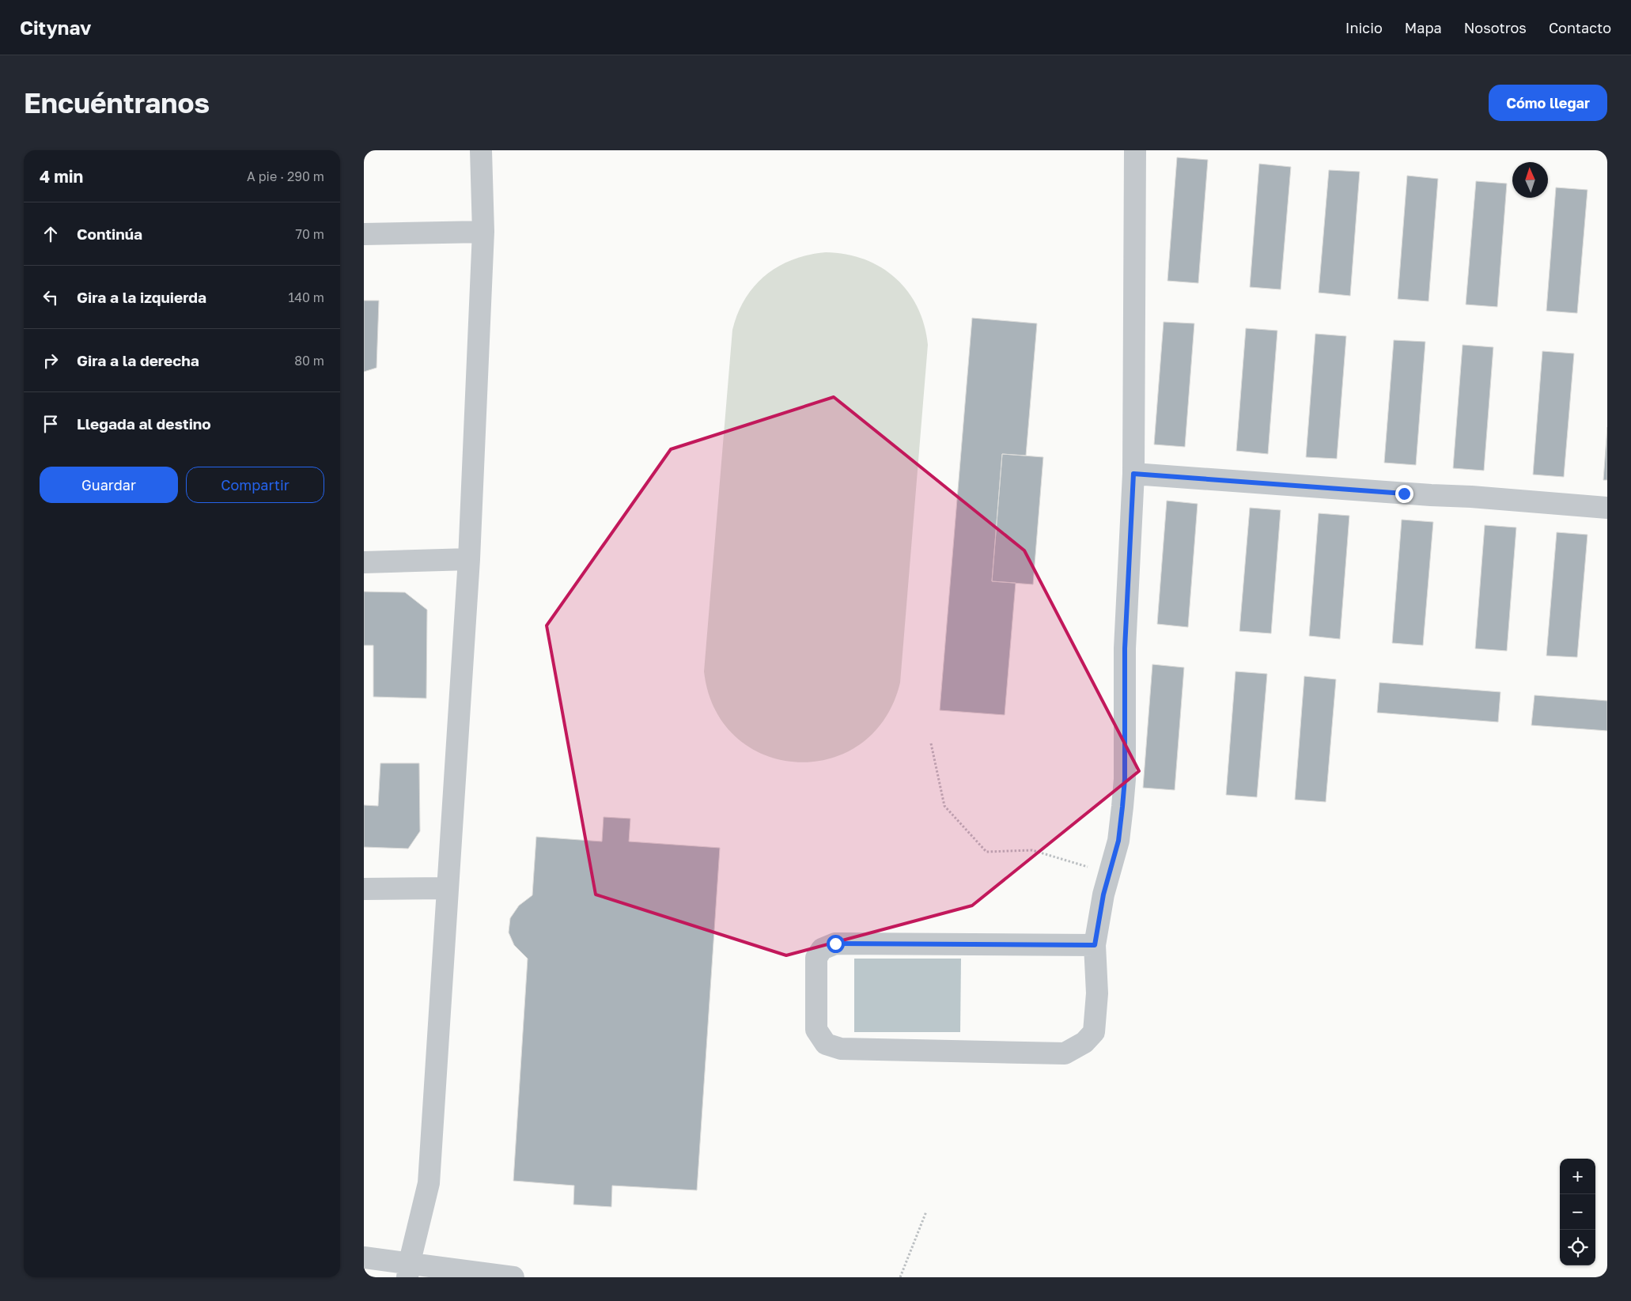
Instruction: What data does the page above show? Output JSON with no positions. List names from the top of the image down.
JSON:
{
  "north": "top",
  "page": {
    "header": "Citynav",
    "nav": [
      "Inicio",
      "Mapa",
      "Nosotros",
      "Contacto"
    ],
    "buttons": [
      "Cómo llegar",
      ["Guardar", "Compartir"]
    ],
    "title": "Encuéntranos",
    "heading": ["4 min", "A pie · 290 m"],
    "list": [
      ["Continúa", "70 m"],
      ["Gira a la izquierda", "140 m"],
      ["Gira a la derecha", "80 m"],
      "Llegada al destino"
    ],
    "map_buttons": ["+", "−"]
  }
}
